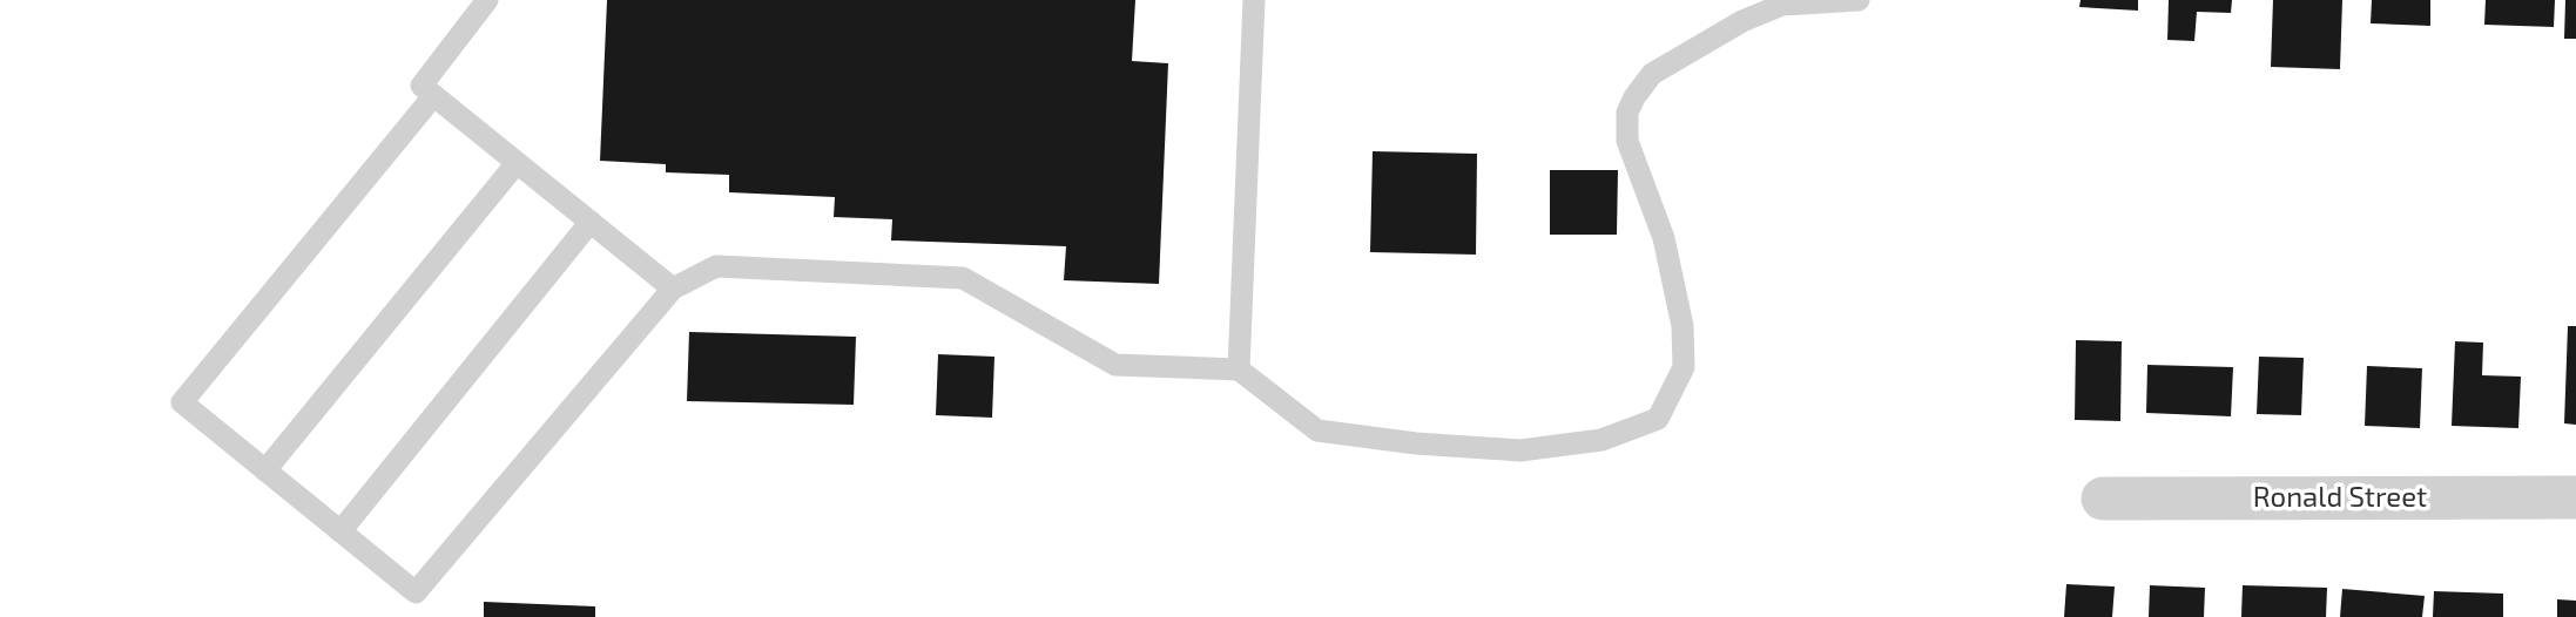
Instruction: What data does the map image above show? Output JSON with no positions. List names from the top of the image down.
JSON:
{
  "streets": {
    "street": ["Ronald Street"]
  }
}
